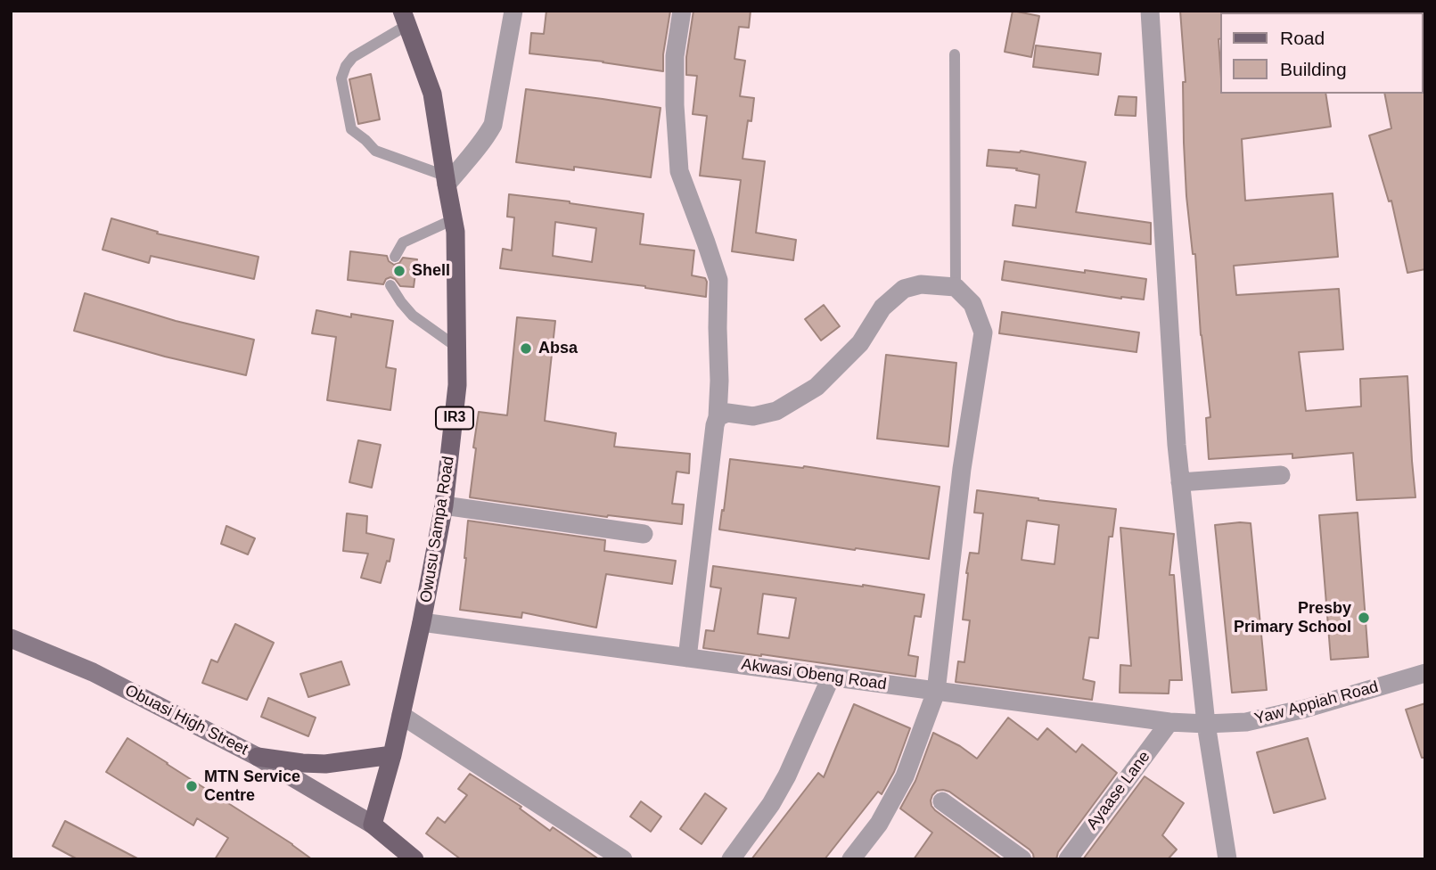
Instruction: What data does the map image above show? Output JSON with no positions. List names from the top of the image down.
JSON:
{
  "streets": {
    "main road": ["IR3", "Owusu Sampa Road", "Obuasi High Street"],
    "street": ["Akwasi Obeng Road", "Yaw Appiah Road", "Ayaase Lane"]
  },
  "crossings": [
    ["Owusu Sampa Road", "Akwasi Obeng Road"],
    ["Owusu Sampa Road", "Obuasi High Street"],
    ["Akwasi Obeng Road", "Yaw Appiah Road"],
    ["Akwasi Obeng Road", "Ayaase Lane"]
  ],
  "places": [
    "Shell",
    "Absa",
    "Presby Primary School",
    "MTN Service Centre"
  ],
  "legend": ["Road", "Building"]
}
